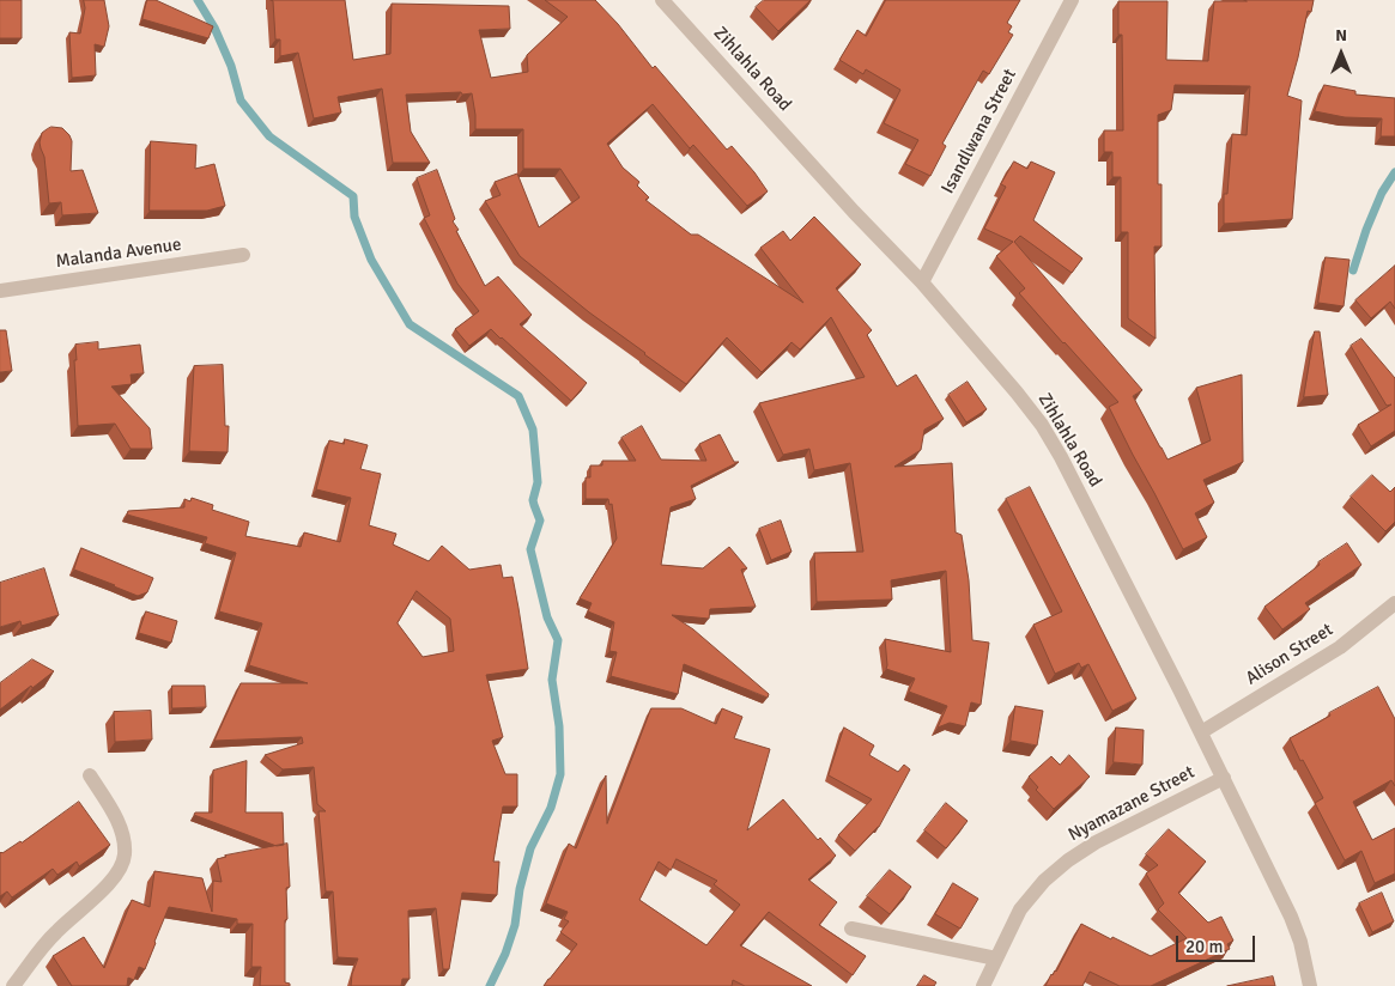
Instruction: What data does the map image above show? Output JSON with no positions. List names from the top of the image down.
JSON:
{
  "streets": {
    "street": [
      "Zihlahla Road",
      "Isandlwana Street",
      "Malanda Avenue",
      "Alison Street",
      "Nyamazane Street"
    ]
  },
  "crossings": [
    ["Zihlahla Road", "Isandlwana Street"],
    ["Zihlahla Road", "Alison Street"],
    ["Zihlahla Road", "Nyamazane Street"]
  ],
  "scale_bar": "20 m",
  "north": "top"
}
